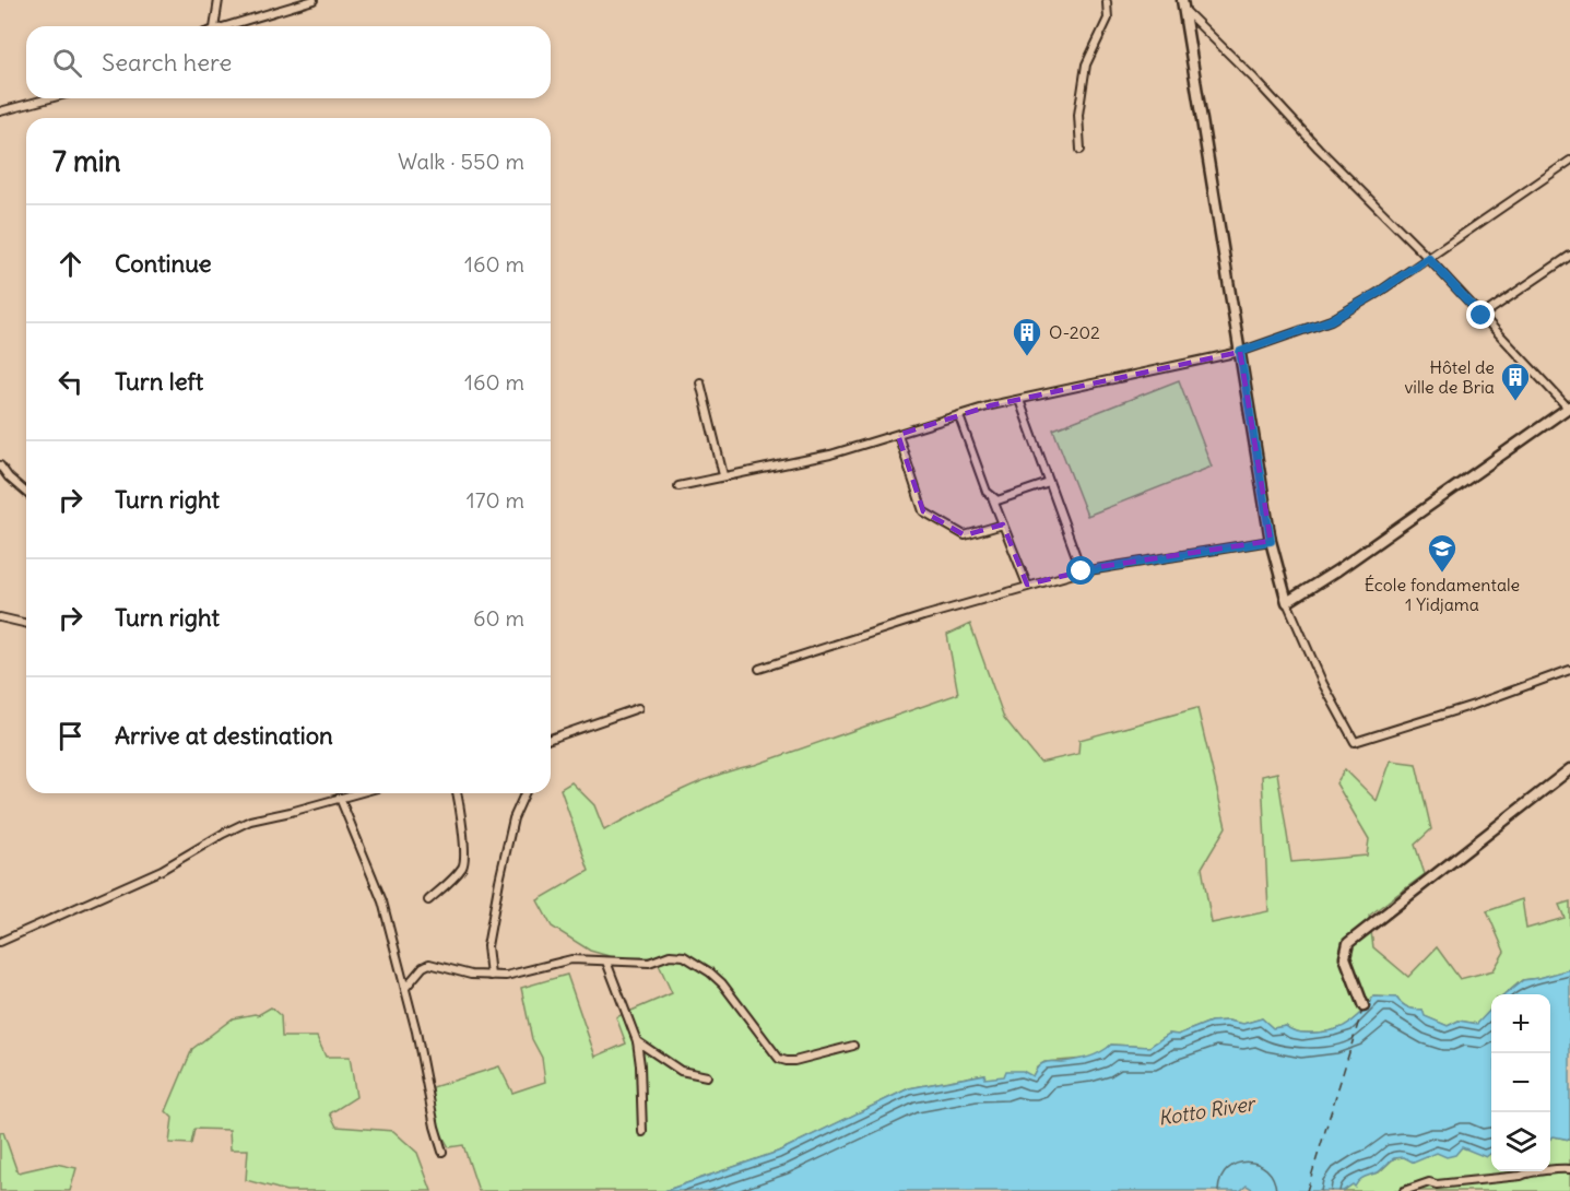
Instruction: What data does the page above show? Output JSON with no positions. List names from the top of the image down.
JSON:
{
  "water": ["Kotto River"],
  "places": {
    "building": ["O-202", "Hôtel de ville de Bria"],
    "school or university": ["École fondamentale 1 Yidjama"]
  },
  "page": {
    "search": "Search here",
    "heading": ["7 min", "Walk · 550 m"],
    "list": [
      ["Continue", "160 m"],
      ["Turn left", "160 m"],
      ["Turn right", "170 m"],
      ["Turn right", "60 m"],
      "Arrive at destination"
    ],
    "map_buttons": ["+", "−"]
  }
}
